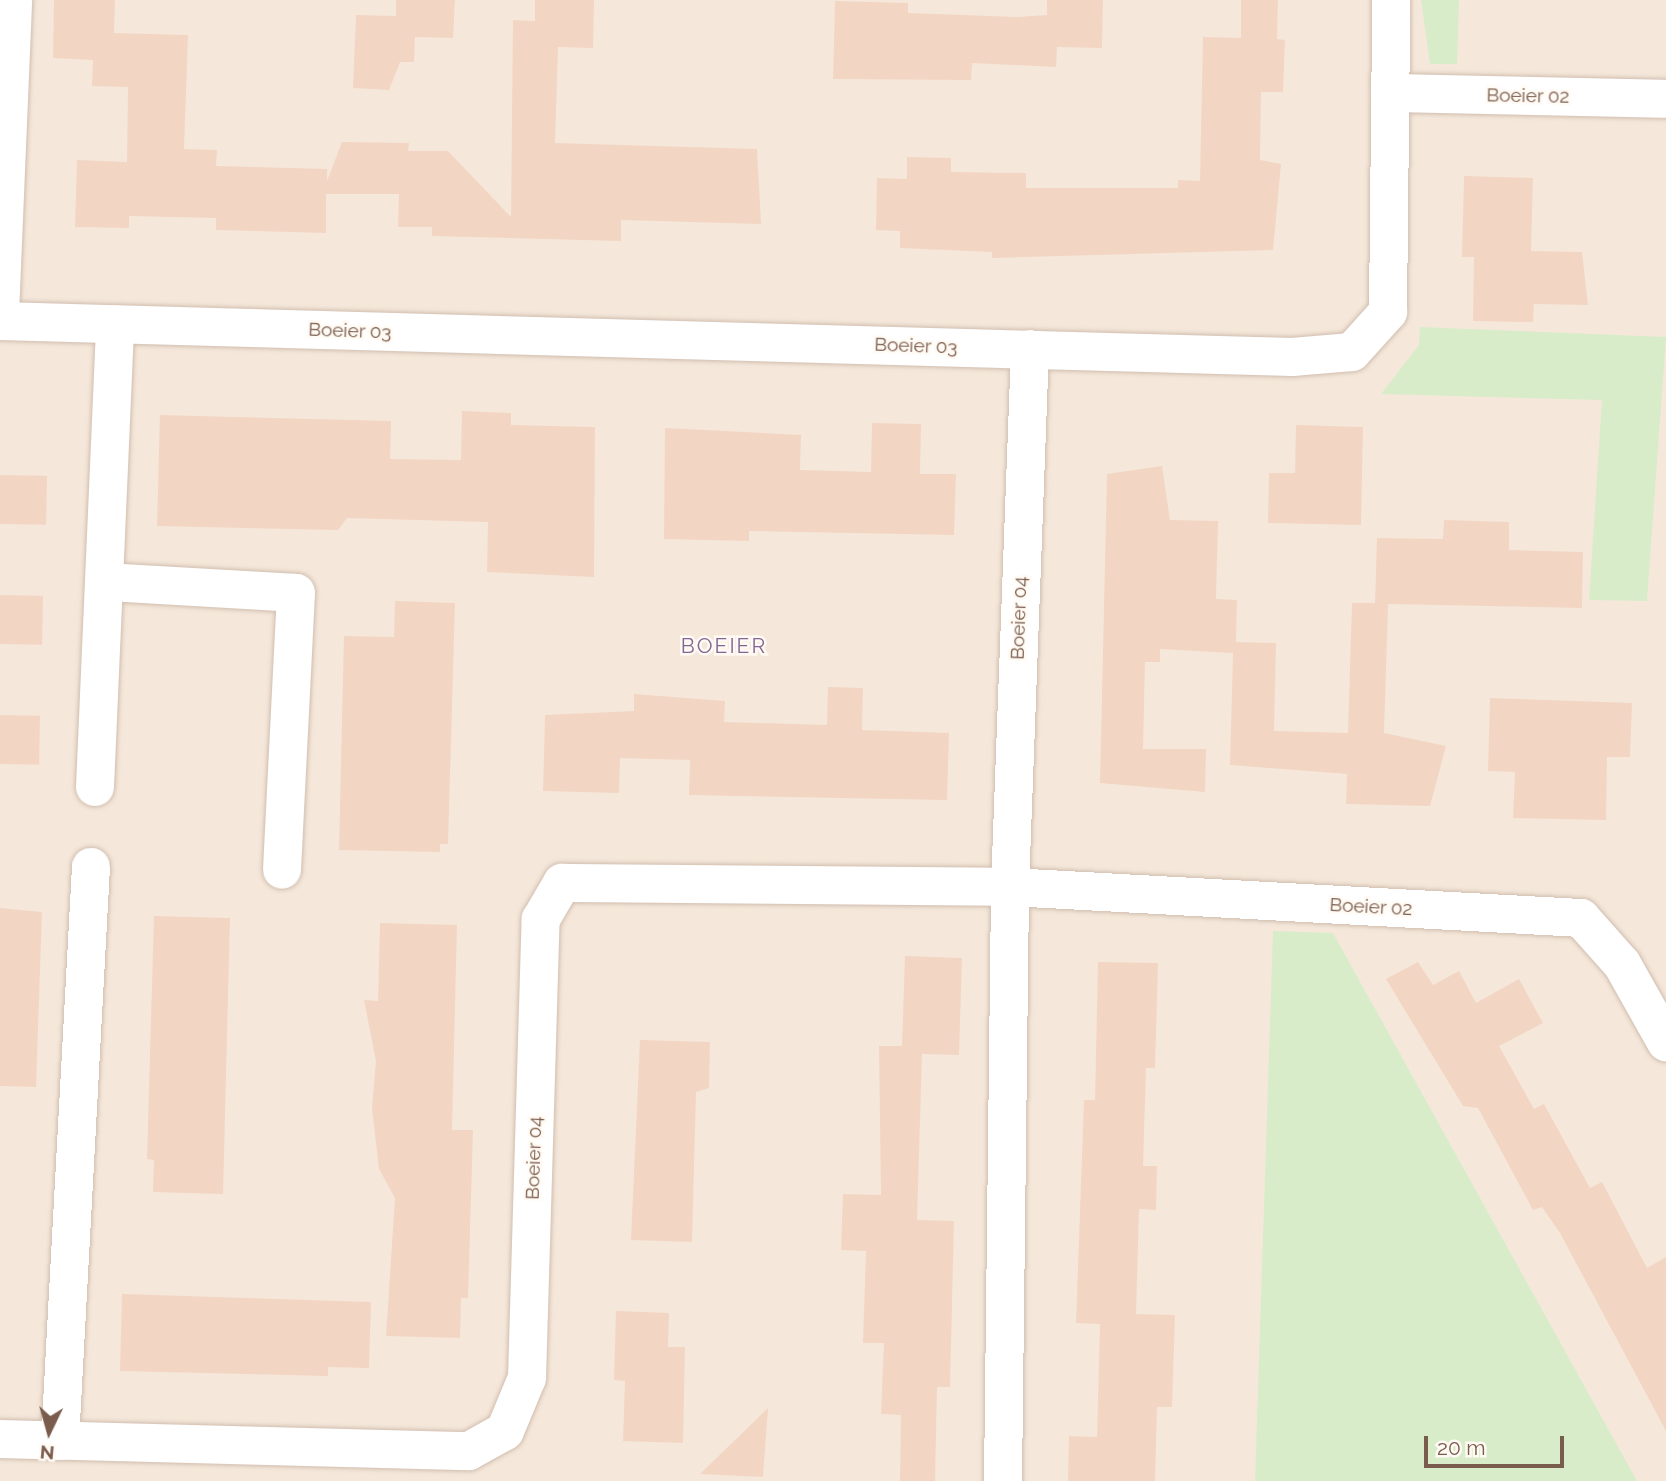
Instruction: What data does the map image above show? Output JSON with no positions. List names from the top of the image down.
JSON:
{
  "streets": {
    "street": ["Boeier 02", "Boeier 03", "Boeier 04"]
  },
  "crossings": [
    ["Boeier 02", "Boeier 03"],
    ["Boeier 02", "Boeier 04"],
    ["Boeier 03", "Boeier 04"]
  ],
  "districts": ["BOEIER"],
  "scale_bar": "20 m",
  "north": "bottom"
}
